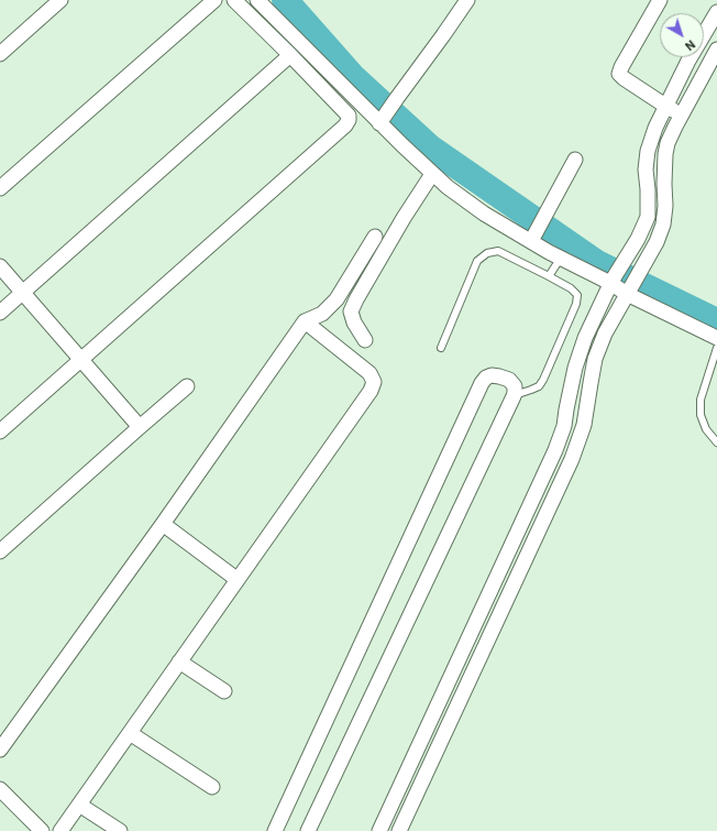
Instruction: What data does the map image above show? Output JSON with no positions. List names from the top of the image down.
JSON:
{
  "north": "bottom right"
}
